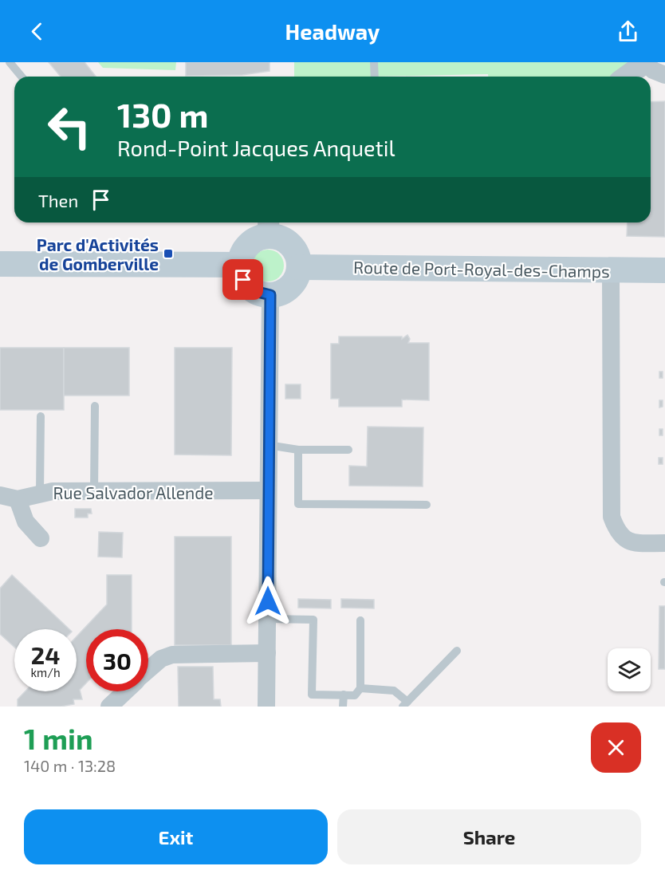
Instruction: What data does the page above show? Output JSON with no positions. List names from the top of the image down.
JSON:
{
  "streets": {
    "main road": ["Route de Port-Royal-des-Champs"],
    "street": ["Rue Salvador Allende"]
  },
  "places": {
    "transit": ["Parc d'Activités de Gomberville"]
  },
  "page": {
    "header": "Headway",
    "turn": ["130 m", "Rond-Point Jacques Anquetil"],
    "then": "Then",
    "speed": "24 km/h",
    "limit": "30",
    "heading": ["1 min", "140 m · 13:28"],
    "buttons": ["Exit", "Share"]
  }
}
